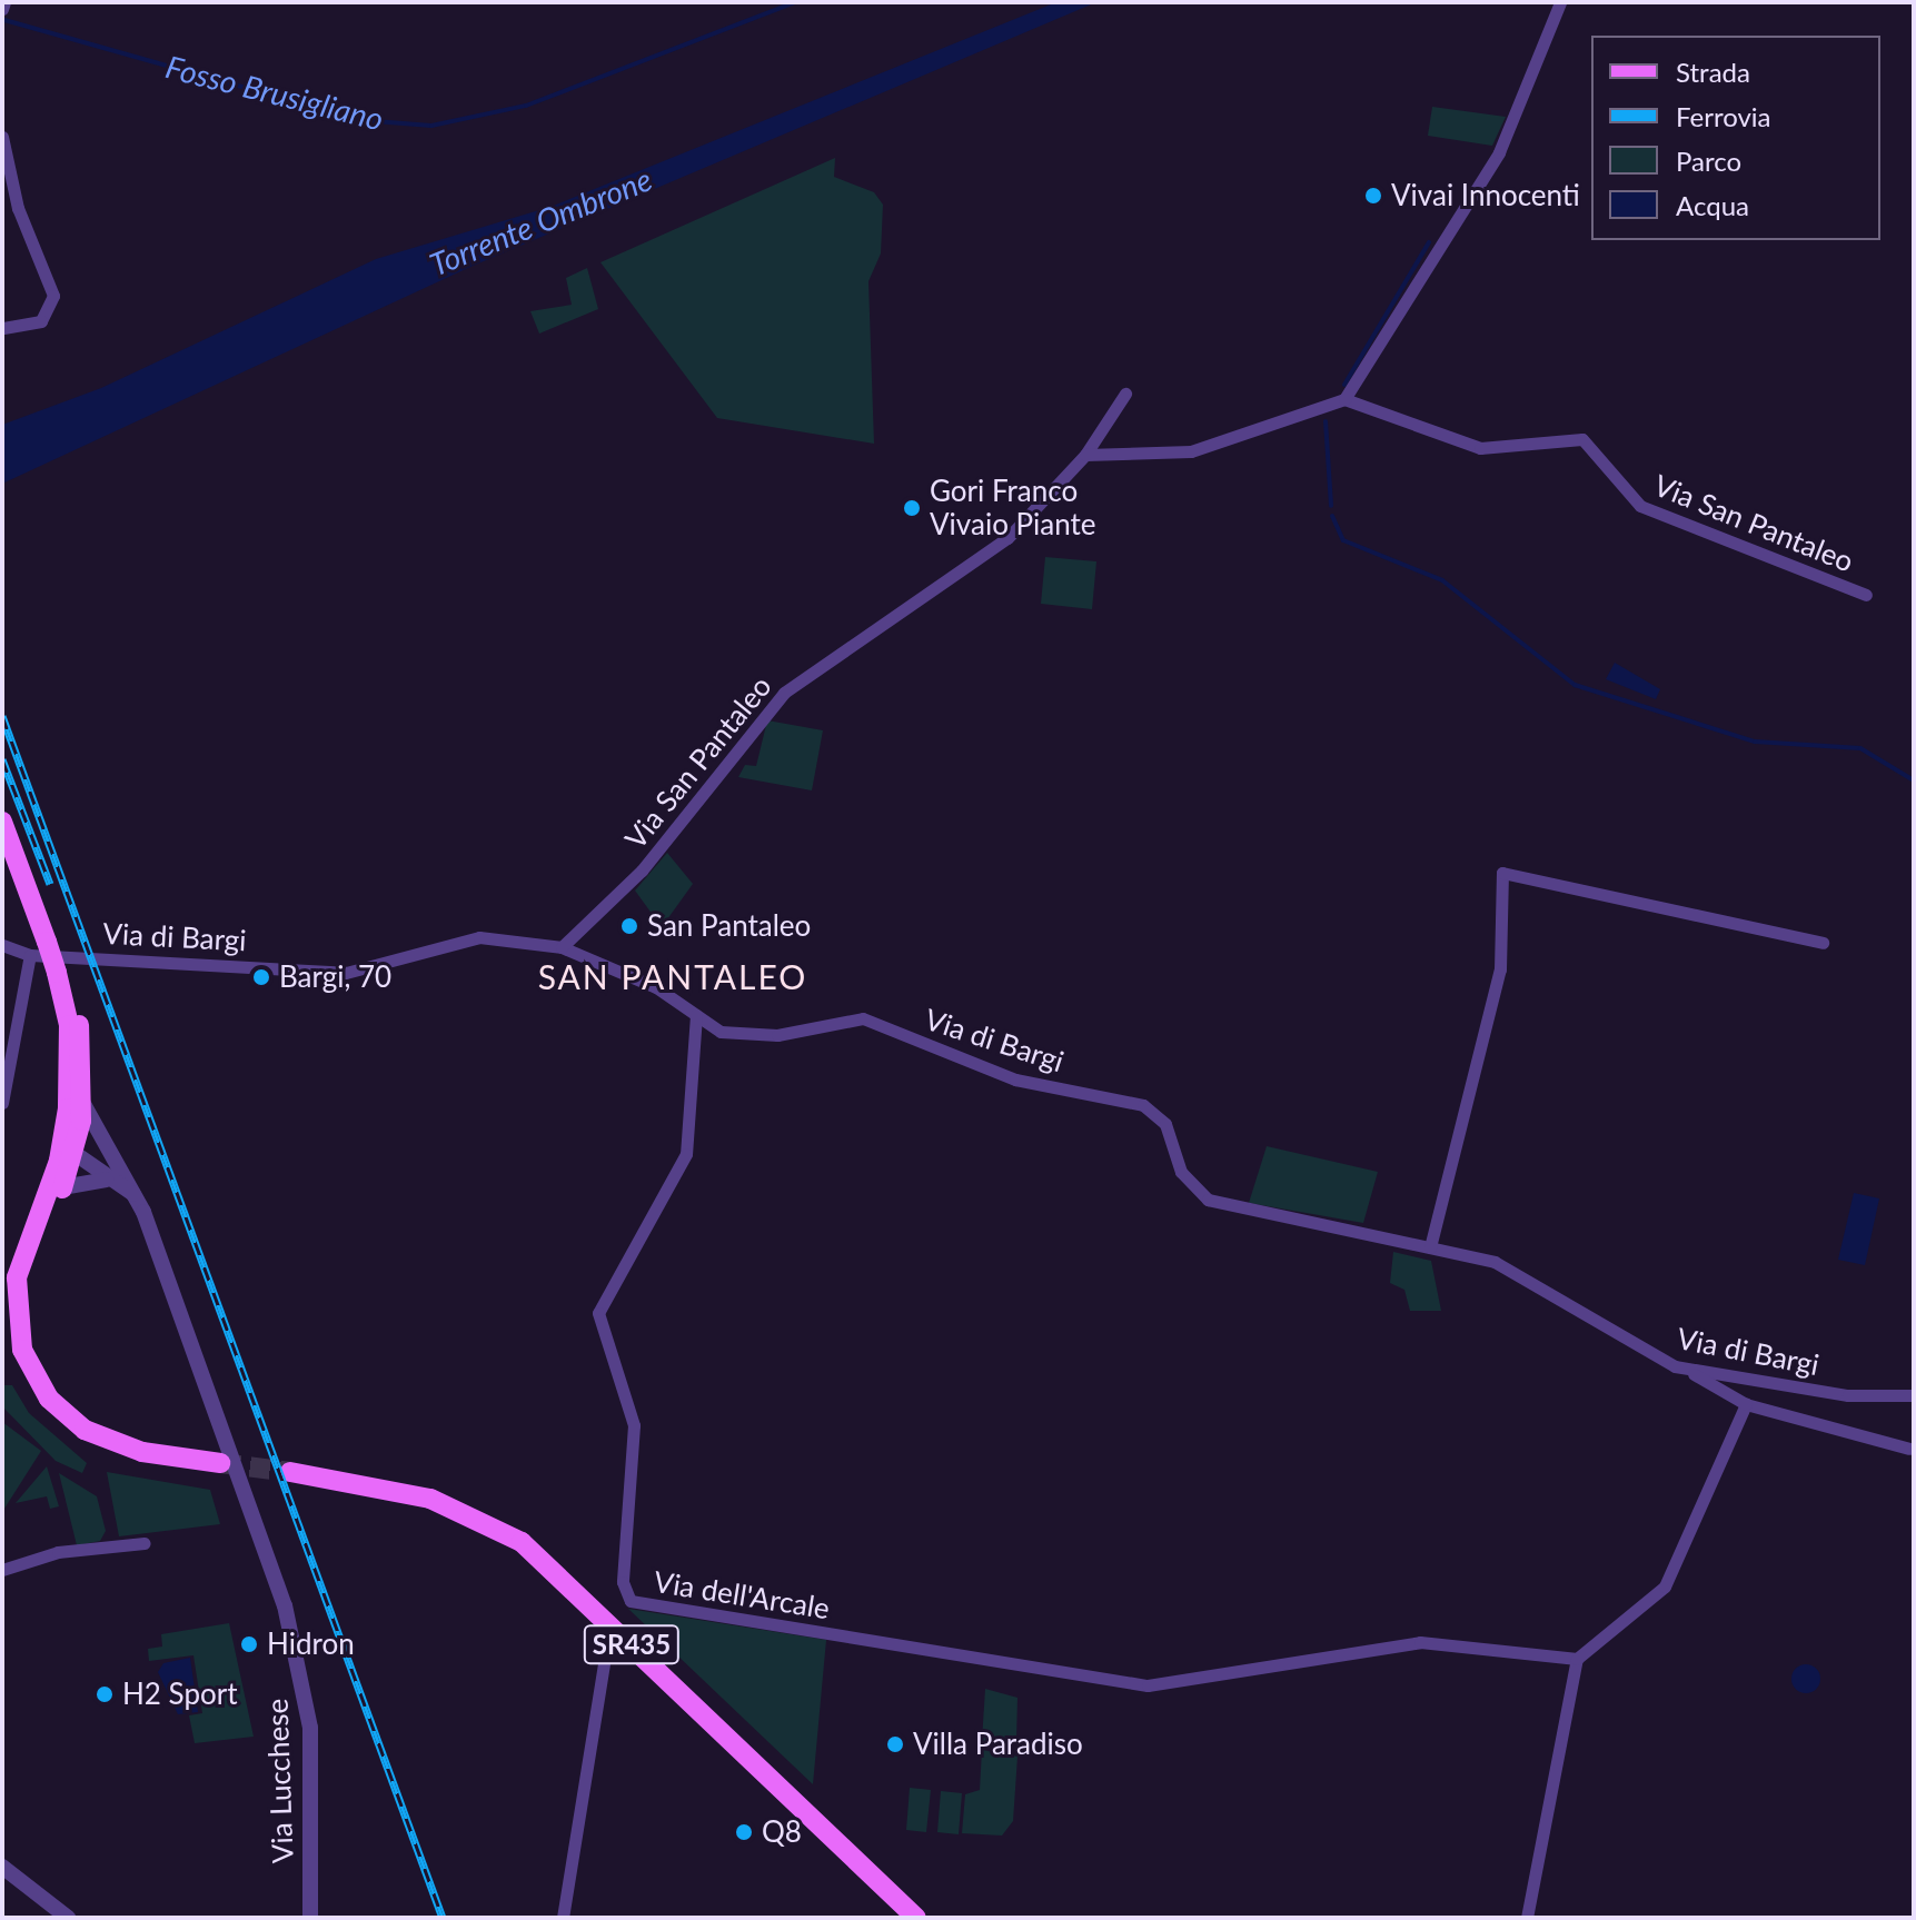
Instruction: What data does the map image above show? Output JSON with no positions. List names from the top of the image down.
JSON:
{
  "streets": {
    "main road": ["SR435"],
    "street": [
      "Via San Pantaleo",
      "Via di Bargi",
      "Via dell'Arcale",
      "Via Lucchese"
    ]
  },
  "crossings": [
    ["Via San Pantaleo", "Via di Bargi"],
    ["Via di Bargi", "Via dell'Arcale"]
  ],
  "districts": ["SAN PANTALEO"],
  "water": ["Fosso Brusigliano", "Torrente Ombrone"],
  "places": [
    "Vivai Innocenti",
    "Gori Franco Vivaio Piante",
    "San Pantaleo",
    "Bargi, 70",
    "Hidron",
    "H2 Sport",
    "Villa Paradiso",
    "Q8"
  ],
  "legend": [
    "Strada",
    "Ferrovia",
    "Parco",
    "Acqua"
  ]
}
